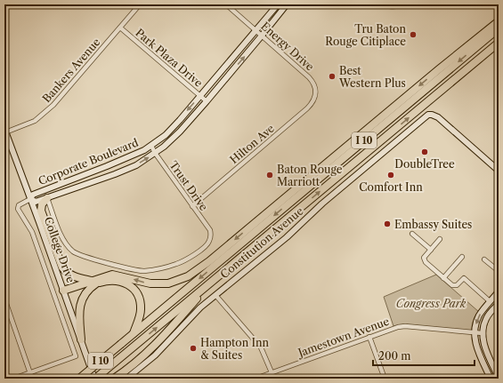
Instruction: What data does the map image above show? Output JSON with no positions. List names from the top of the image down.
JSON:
{
  "streets": {
    "highway": ["I 10"],
    "street": [
      "Energy Drive",
      "Park Plaza Drive",
      "Bankers Avenue",
      "Hilton Ave",
      "Corporate Boulevard",
      "Trust Drive",
      "Constitution Avenue",
      "College Drive",
      "Jamestown Avenue"
    ]
  },
  "crossings": [
    ["Energy Drive", "Hilton Ave"],
    ["Energy Drive", "Corporate Boulevard"],
    ["Park Plaza Drive", "Bankers Avenue"],
    ["Park Plaza Drive", "Corporate Boulevard"],
    ["Bankers Avenue", "College Drive"],
    ["I 10", "College Drive"],
    ["Hilton Ave", "Trust Drive"],
    ["Corporate Boulevard", "Trust Drive"],
    ["Corporate Boulevard", "College Drive"]
  ],
  "parks": ["Congress Park"],
  "places": [
    "Tru Baton Rouge Citiplace",
    "Best Western Plus",
    "DoubleTree",
    "Baton Rouge Marriott",
    "Comfort Inn",
    "Embassy Suites",
    "Hampton Inn & Suites"
  ],
  "scale_bar": "200 m"
}
